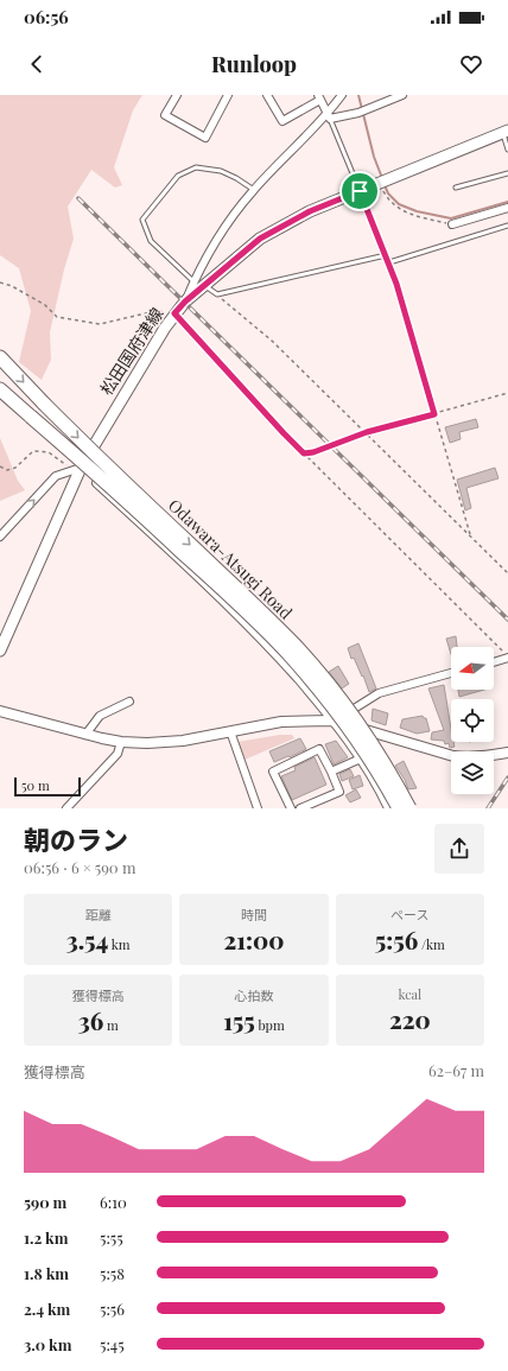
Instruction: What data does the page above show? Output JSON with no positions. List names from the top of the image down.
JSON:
{
  "streets": {
    "highway": ["Odawara-Atsugi Road"],
    "main road": ["松田国府津線"]
  },
  "scale_bar": "50 m",
  "north": "left",
  "page": {
    "status": "06:56",
    "header": "Runloop",
    "scale": "50 m",
    "heading": ["朝のラン", "06:56 · 6 × 590 m"],
    "stats": [
      ["距離", "3.54 km"],
      ["時間", "21:00"],
      ["ペース", "5:56 /km"],
      ["獲得標高", "36 m"],
      ["心拍数", "155 bpm"],
      ["kcal", "220"]
    ],
    "chart": ["獲得標高", "62–67 m"],
    "list": [
      {
        "name": "590 m",
        "note": "6:10"
      },
      {
        "name": "1.2 km",
        "note": "5:55"
      },
      {
        "name": "1.8 km",
        "note": "5:58"
      },
      {
        "name": "2.4 km",
        "note": "5:56"
      },
      {
        "name": "3.0 km",
        "note": "5:45"
      }
    ]
  }
}
